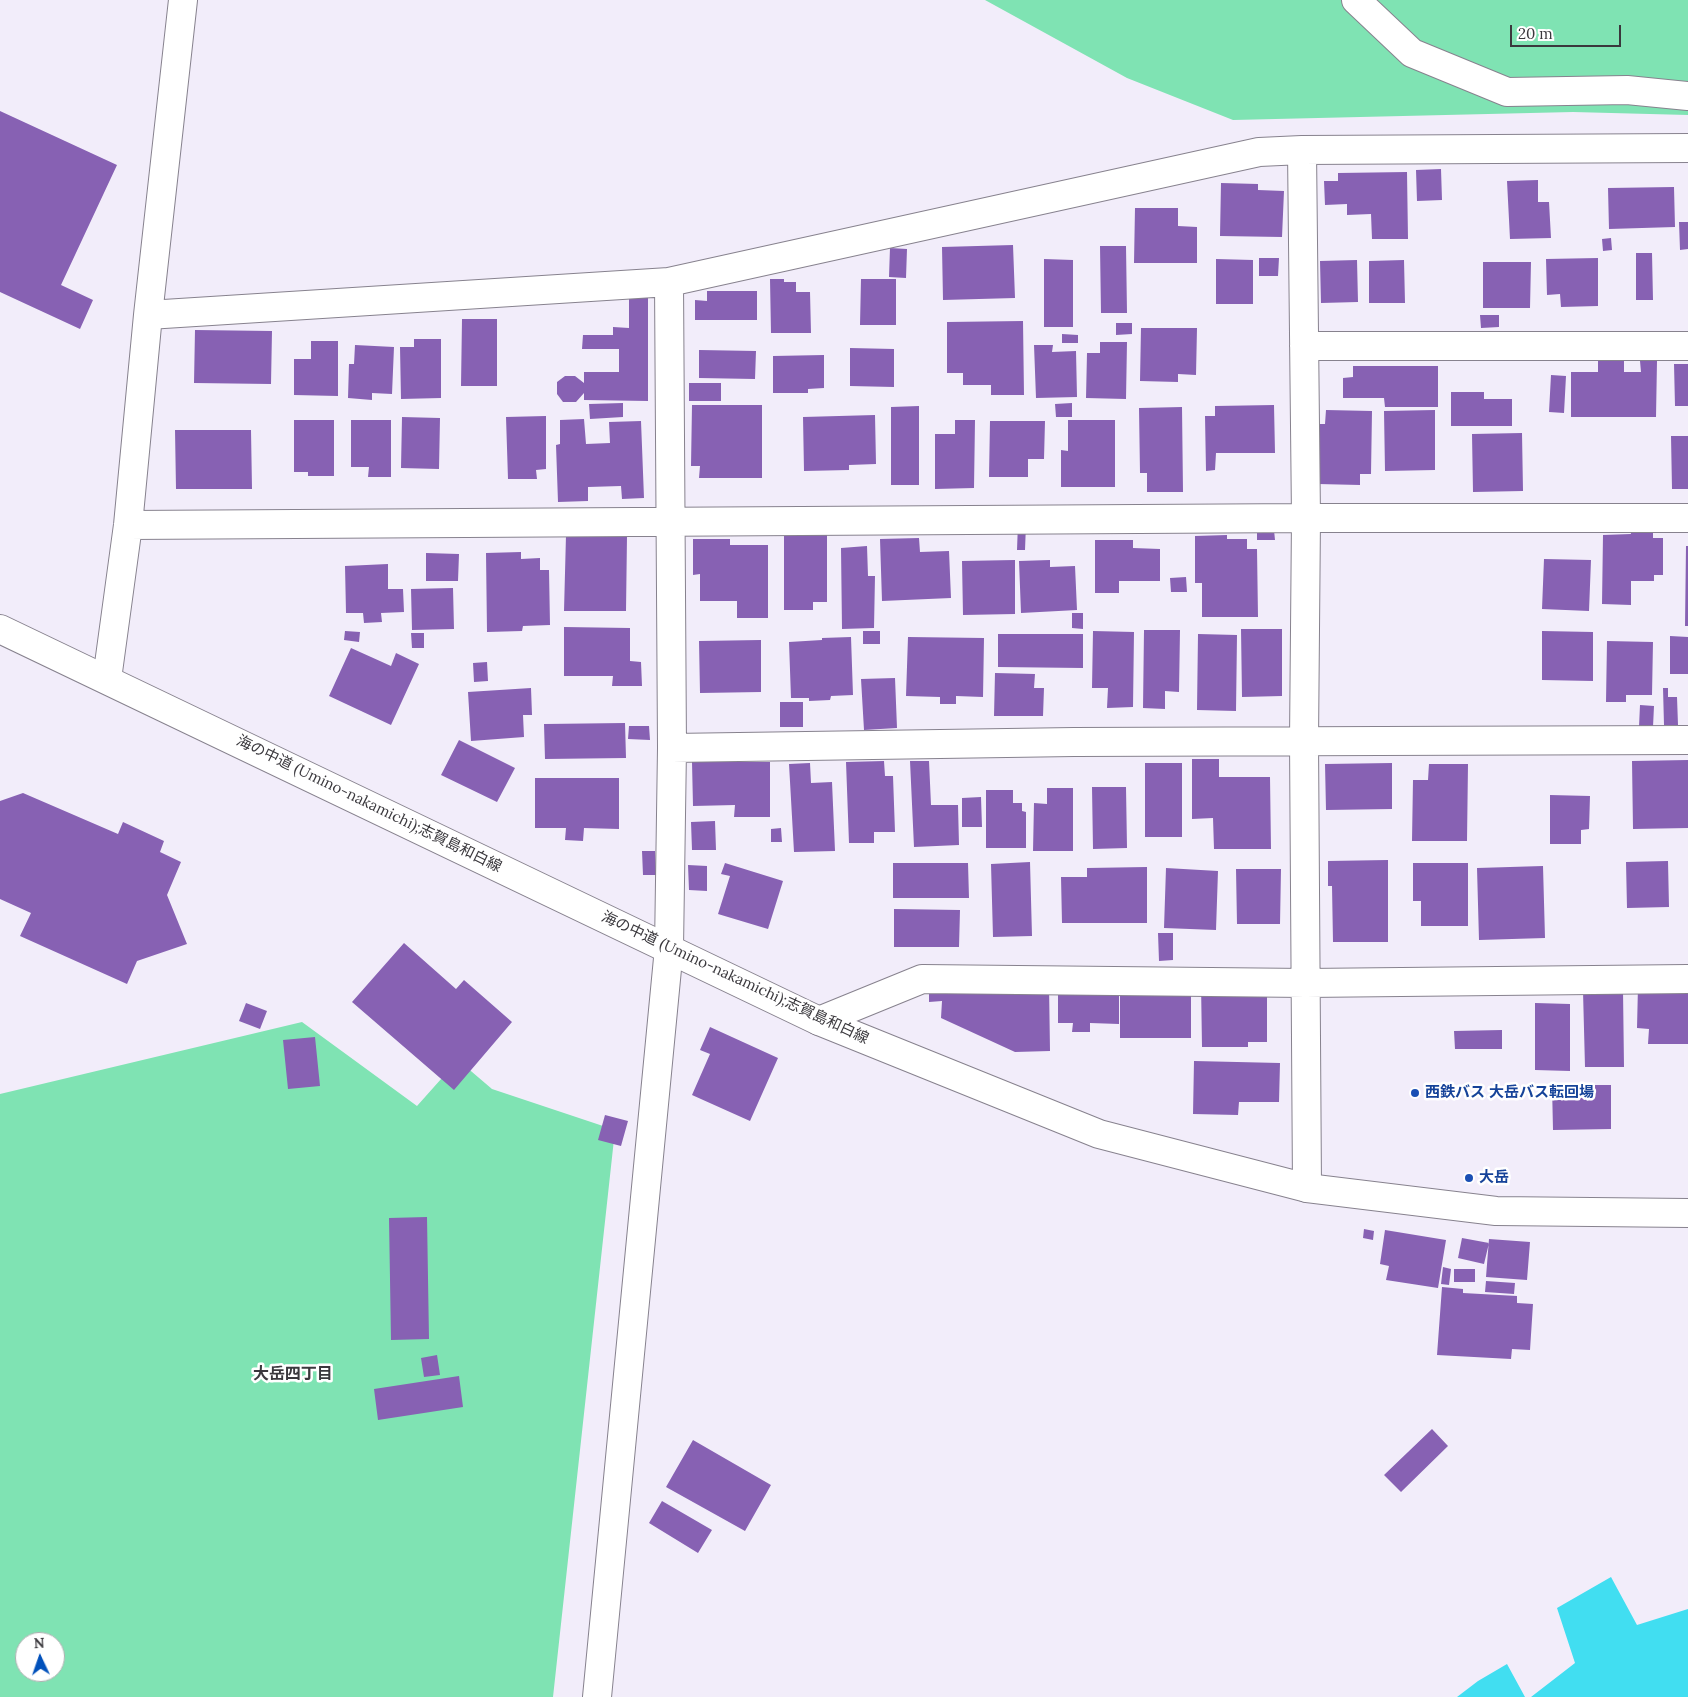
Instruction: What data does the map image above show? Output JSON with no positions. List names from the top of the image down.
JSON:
{
  "streets": {
    "street": ["海の中道 (Umino-nakamichi);志賀島和白線"]
  },
  "districts": ["大岳四丁目"],
  "places": ["西鉄バス 大岳バス転回場", "大岳"],
  "scale_bar": "20 m",
  "north": "top"
}
